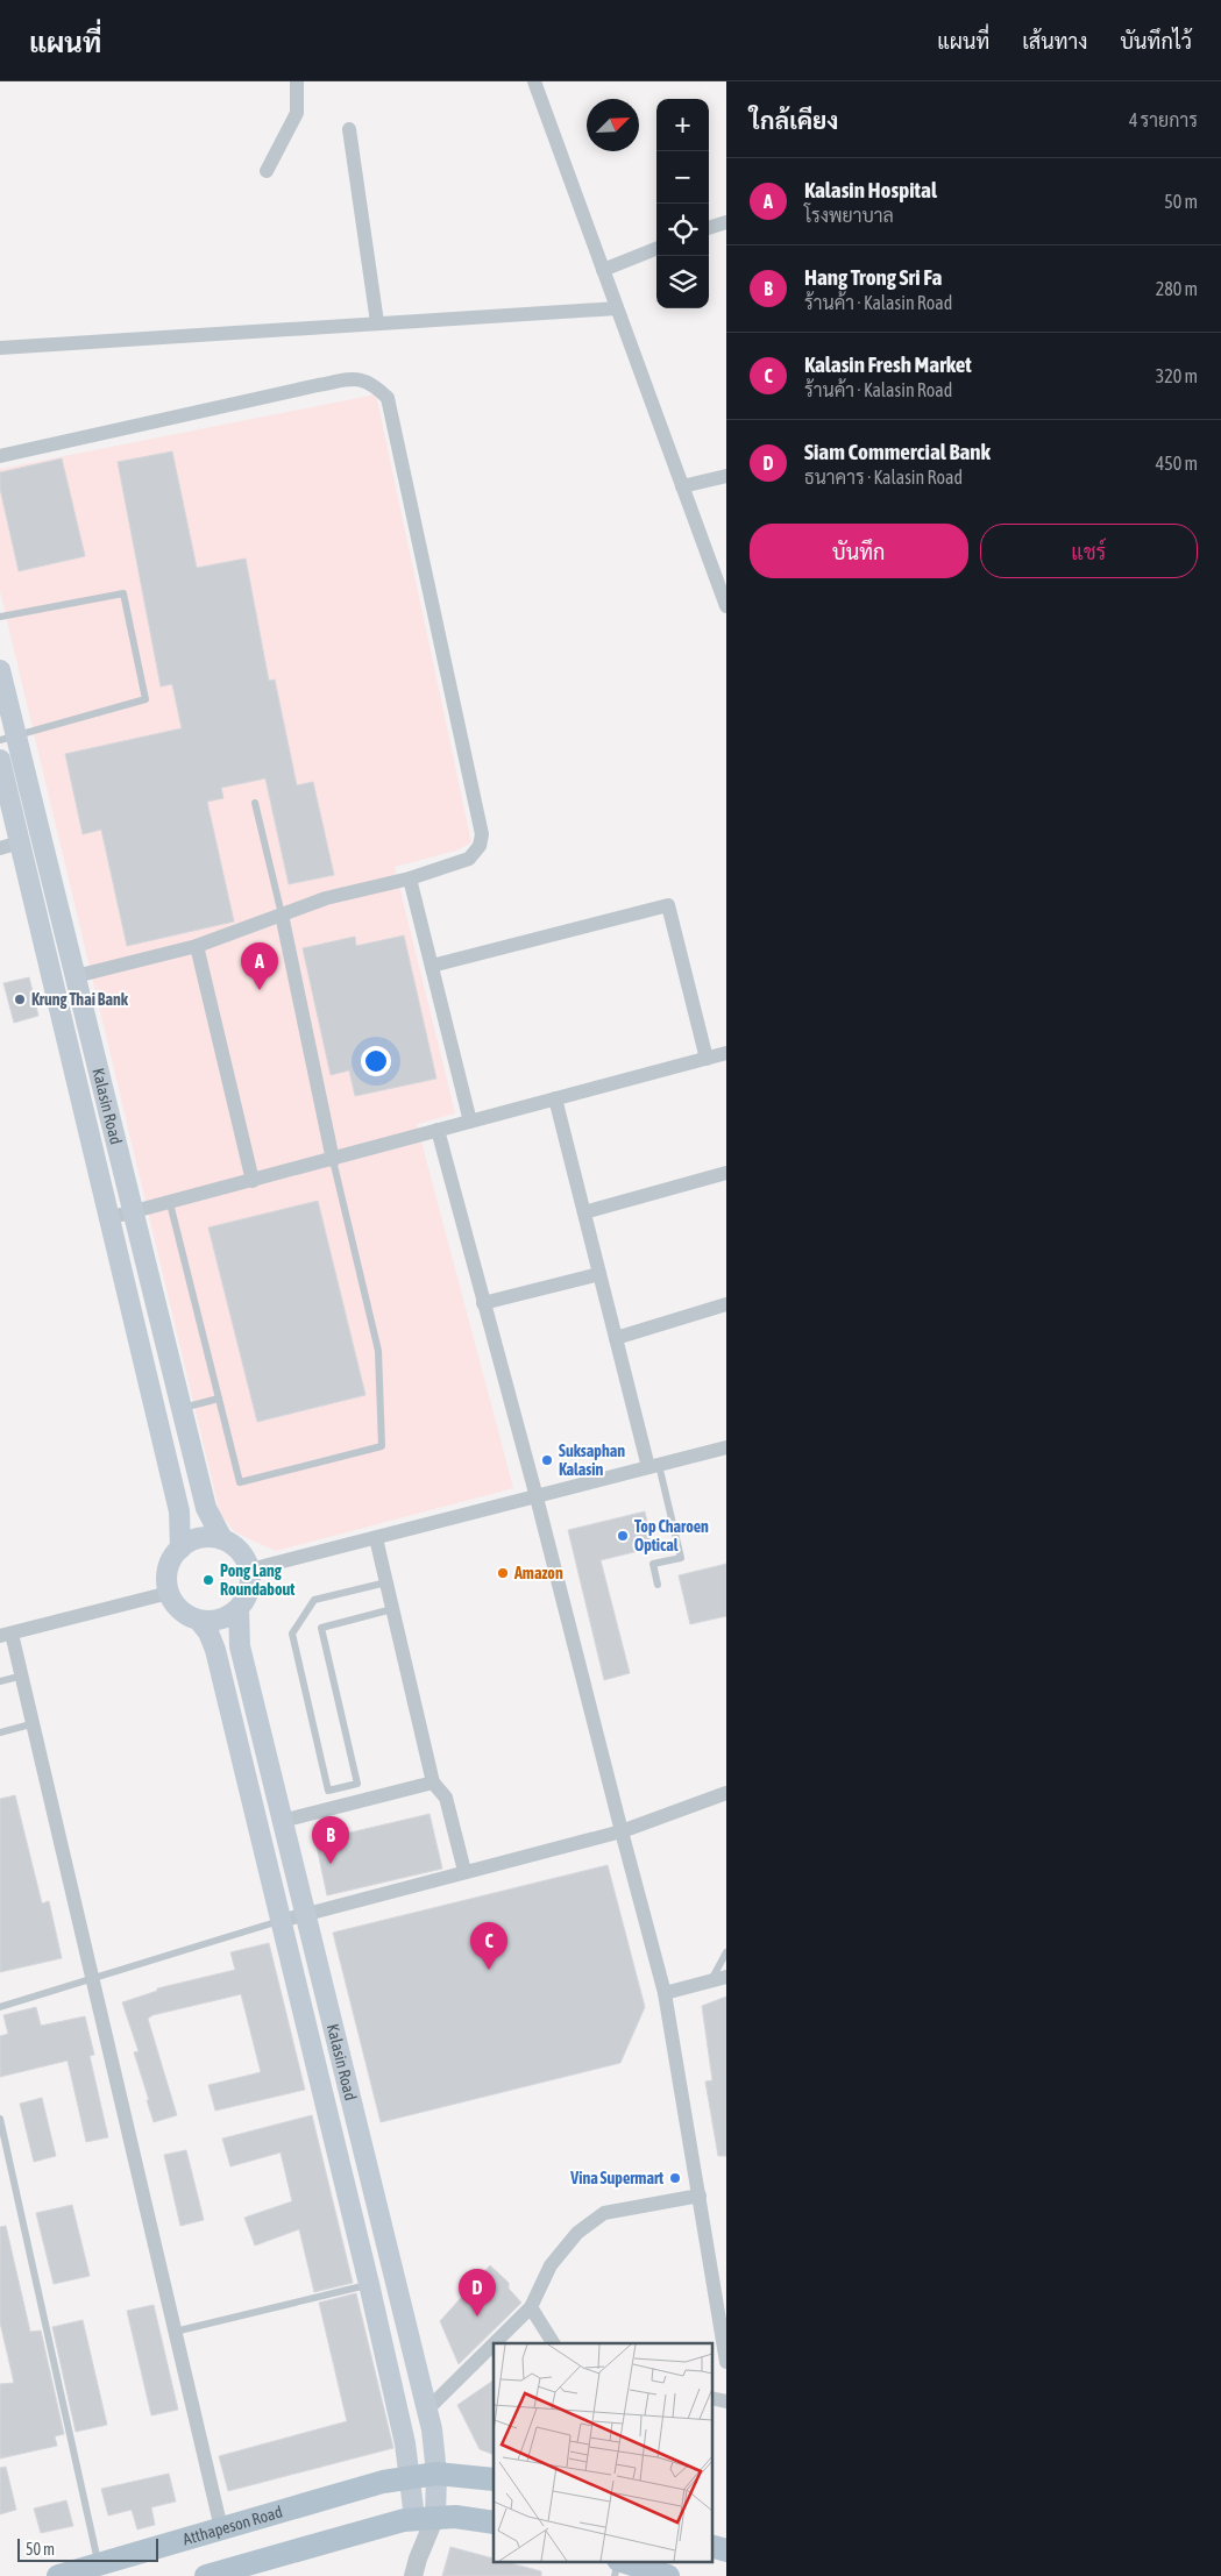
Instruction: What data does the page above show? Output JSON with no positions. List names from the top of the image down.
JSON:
{
  "streets": {
    "main road": ["Kalasin Road", "Atthapeson Road"]
  },
  "crossings": [
    ["Kalasin Road", "Atthapeson Road"]
  ],
  "places": [
    "Krung Thai Bank",
    "Suksaphan Kalasin",
    "Top Charoen Optical",
    "Amazon",
    "Pong Lang Roundabout",
    "Vina Supermart"
  ],
  "scale_bar": "50 m",
  "north": "top right",
  "page": {
    "header": "แผนที่",
    "nav": ["แผนที่", "เส้นทาง", "บันทึกไว้"],
    "heading": ["ใกล้เคียง", "4 รายการ"],
    "map_buttons": ["+", "−"],
    "list": [
      {
        "mark": "A",
        "name": "Kalasin Hospital",
        "note": "โรงพยาบาล",
        "value": "50 m"
      },
      {
        "mark": "B",
        "name": "Hang Trong Sri Fa",
        "note": "ร้านค้า · Kalasin Road",
        "value": "280 m"
      },
      {
        "mark": "C",
        "name": "Kalasin Fresh Market",
        "note": "ร้านค้า · Kalasin Road",
        "value": "320 m"
      },
      {
        "mark": "D",
        "name": "Siam Commercial Bank",
        "note": "ธนาคาร · Kalasin Road",
        "value": "450 m"
      }
    ],
    "buttons": ["บันทึก", "แชร์"],
    "pins": [
      "A",
      "B",
      "C",
      "D"
    ],
    "scale": "50 m"
  }
}
